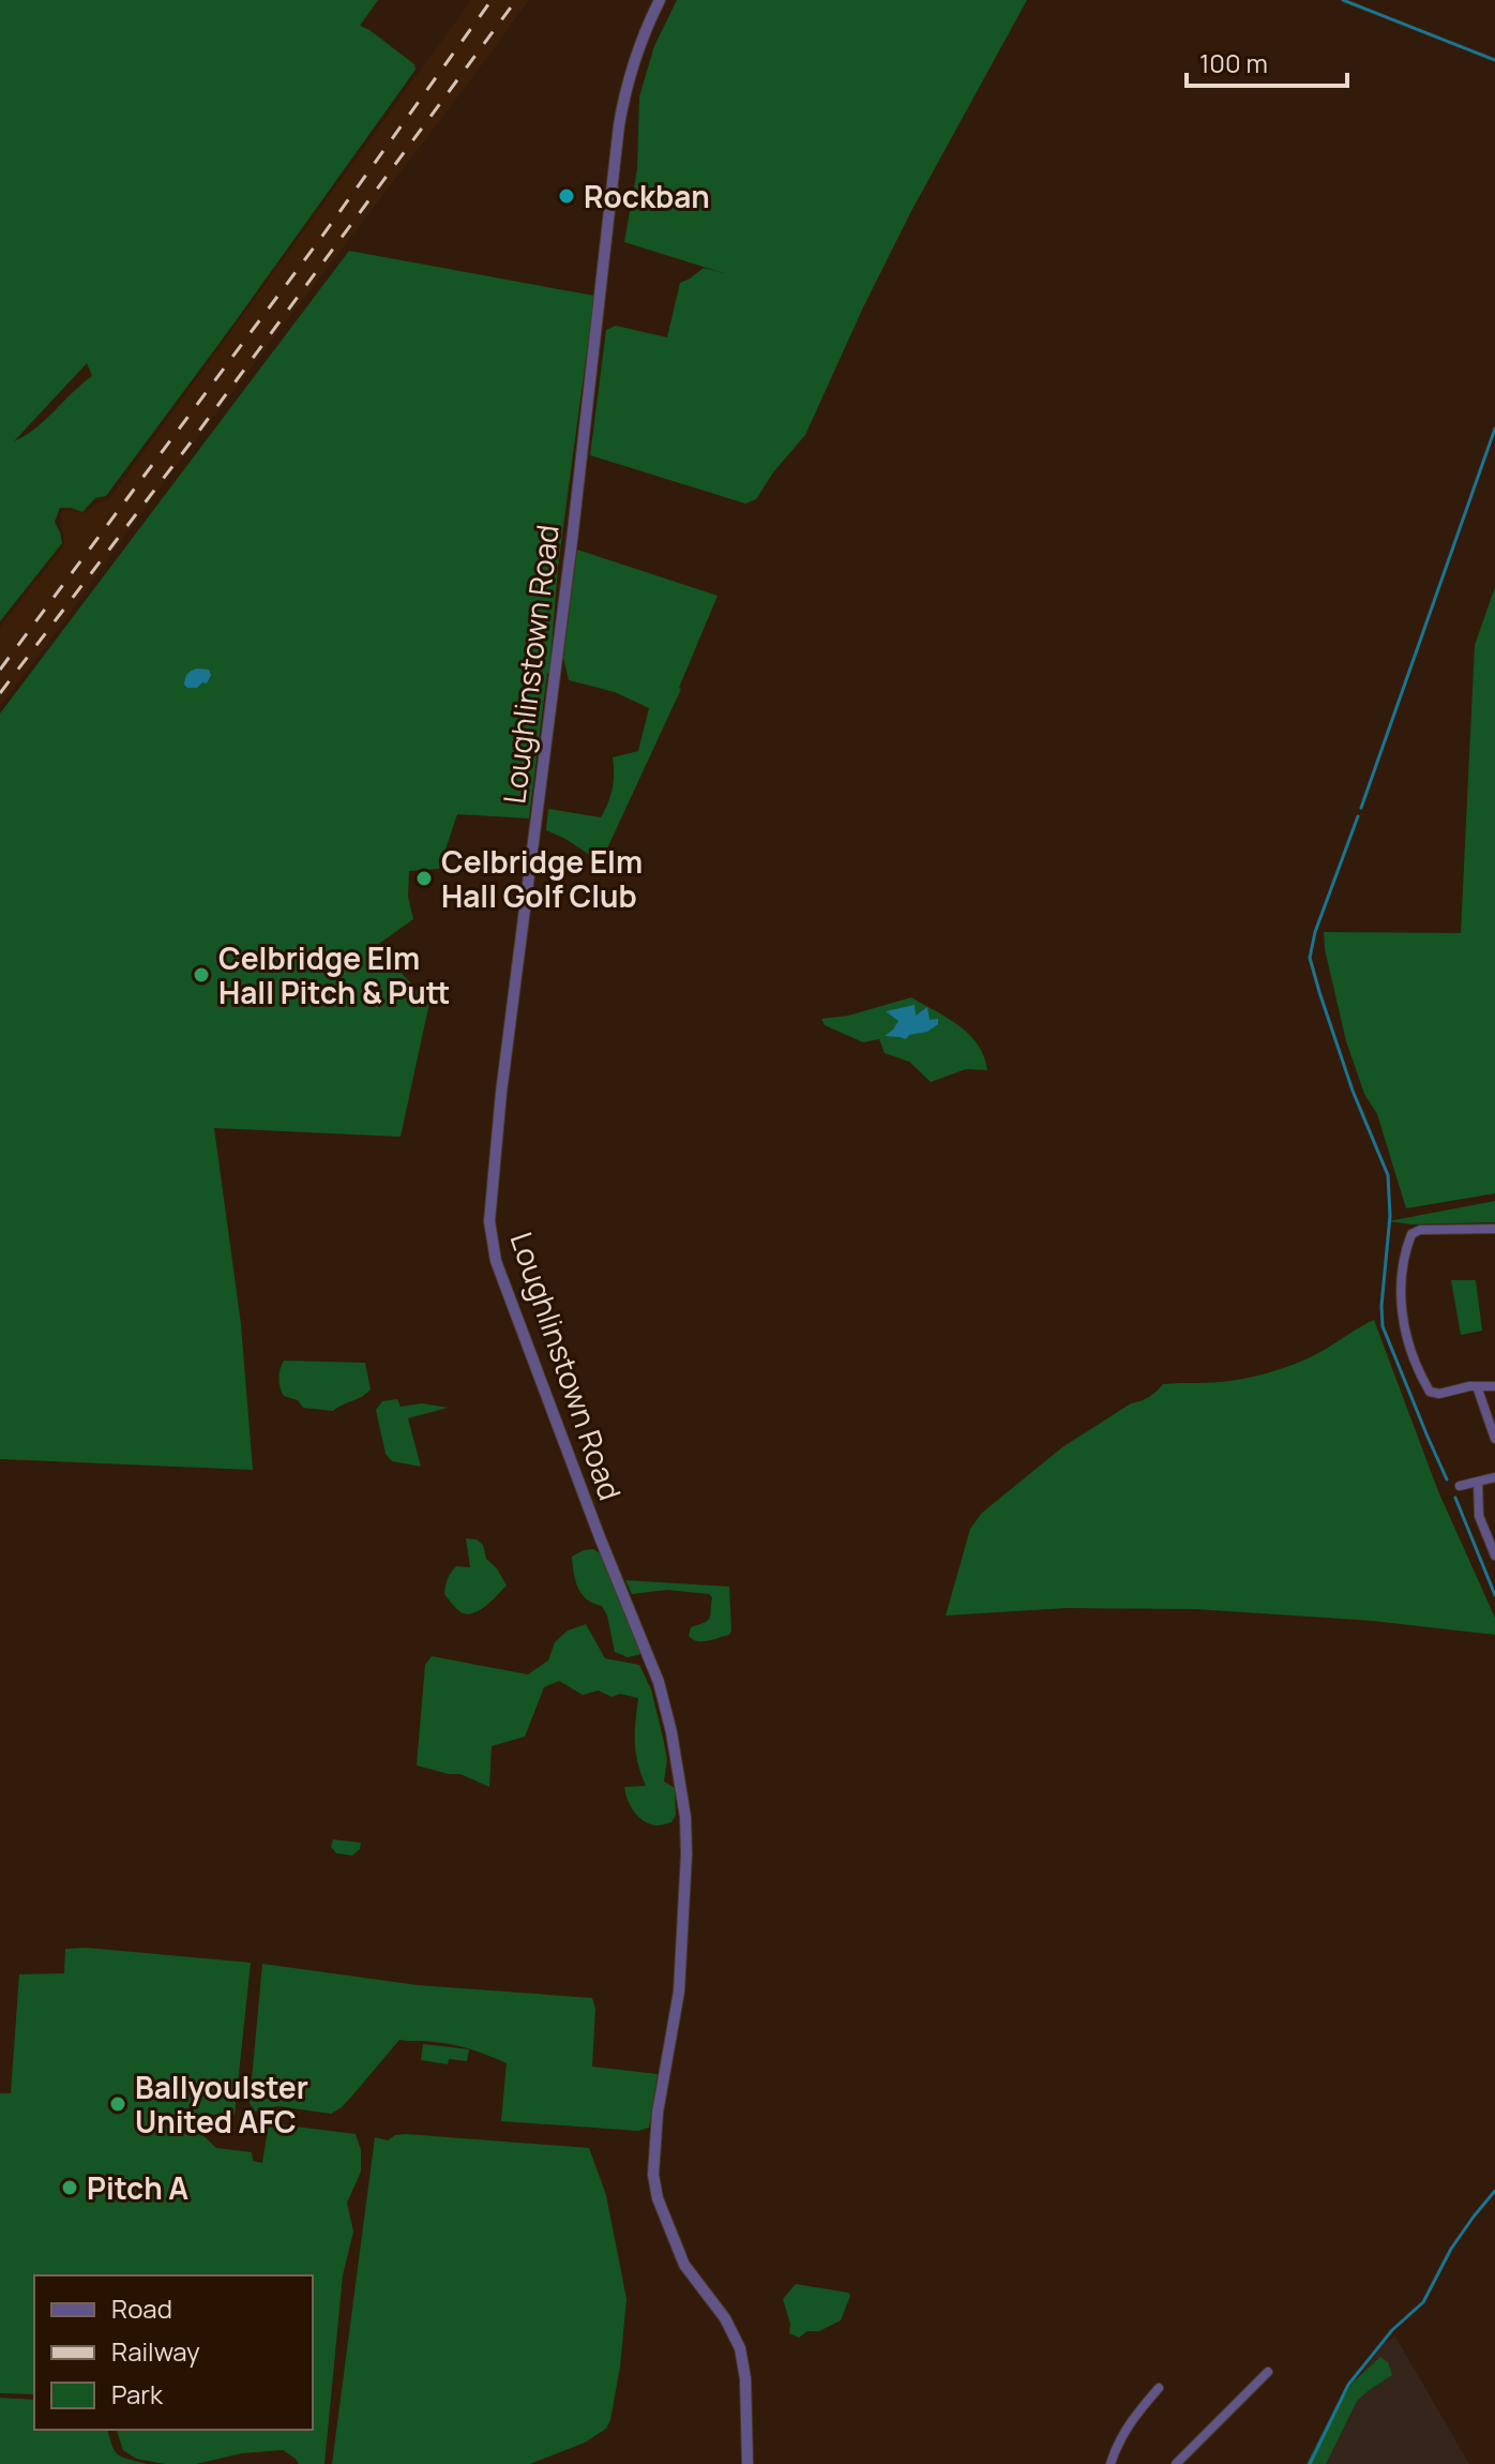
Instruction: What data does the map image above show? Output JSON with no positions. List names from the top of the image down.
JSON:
{
  "streets": {
    "street": ["Loughlinstown Road"]
  },
  "places": [
    "Rockban",
    "Celbridge Elm Hall Golf Club",
    "Celbridge Elm Hall Pitch & Putt",
    "Ballyoulster United AFC",
    "Pitch A"
  ],
  "legend": ["Road", "Railway", "Park"],
  "scale_bar": "100 m"
}
